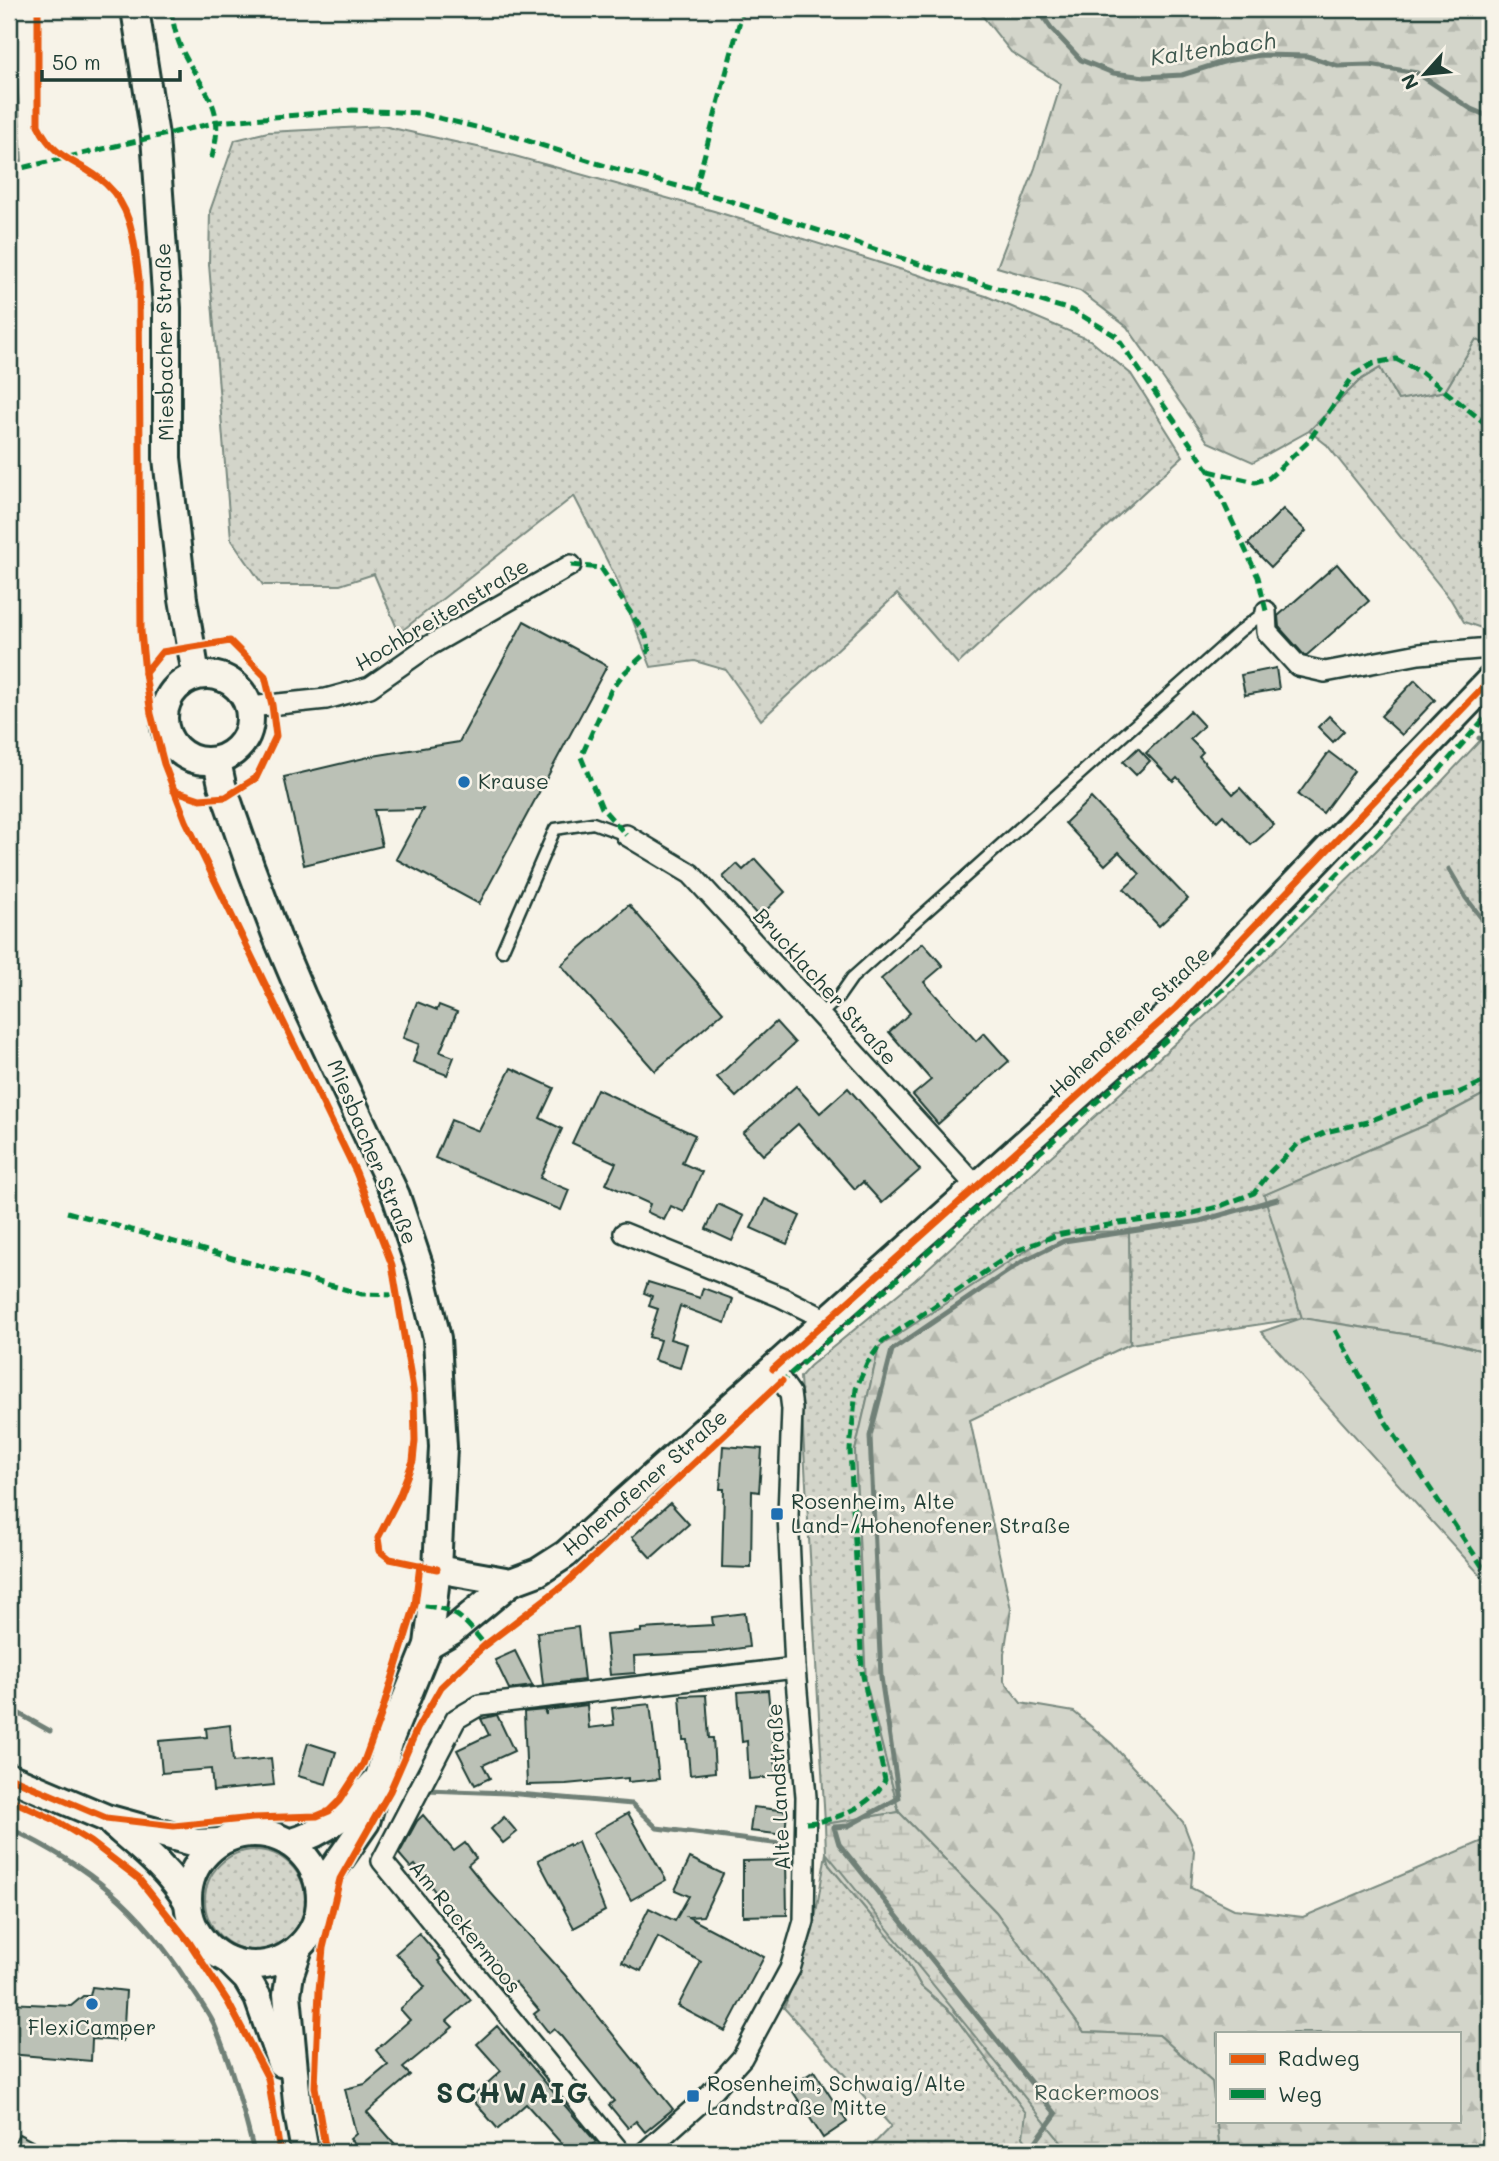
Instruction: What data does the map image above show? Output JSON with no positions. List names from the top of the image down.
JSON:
{
  "streets": {
    "main road": ["Miesbacher Straße", "Hohenofener Straße"],
    "street": [
      "Hochbreitenstraße",
      "Brucklacher Straße",
      "Alte Landstraße",
      "Am Rackermoos"
    ]
  },
  "crossings": [
    ["Miesbacher Straße", "Hochbreitenstraße"],
    ["Brucklacher Straße", "Hohenofener Straße"],
    ["Hohenofener Straße", "Alte Landstraße"],
    ["Alte Landstraße", "Am Rackermoos"]
  ],
  "districts": ["SCHWAIG"],
  "water": ["Kaltenbach"],
  "parks": ["Rackermoos"],
  "places": {
    "other": ["Krause", "FlexiCamper"],
    "transit": ["Rosenheim, Alte Land-/Hohenofener Straße", "Rosenheim, Schwaig/Alte Landstraße Mitte"]
  },
  "legend": ["Radweg", "Weg"],
  "scale_bar": "50 m",
  "north": "bottom left"
}
